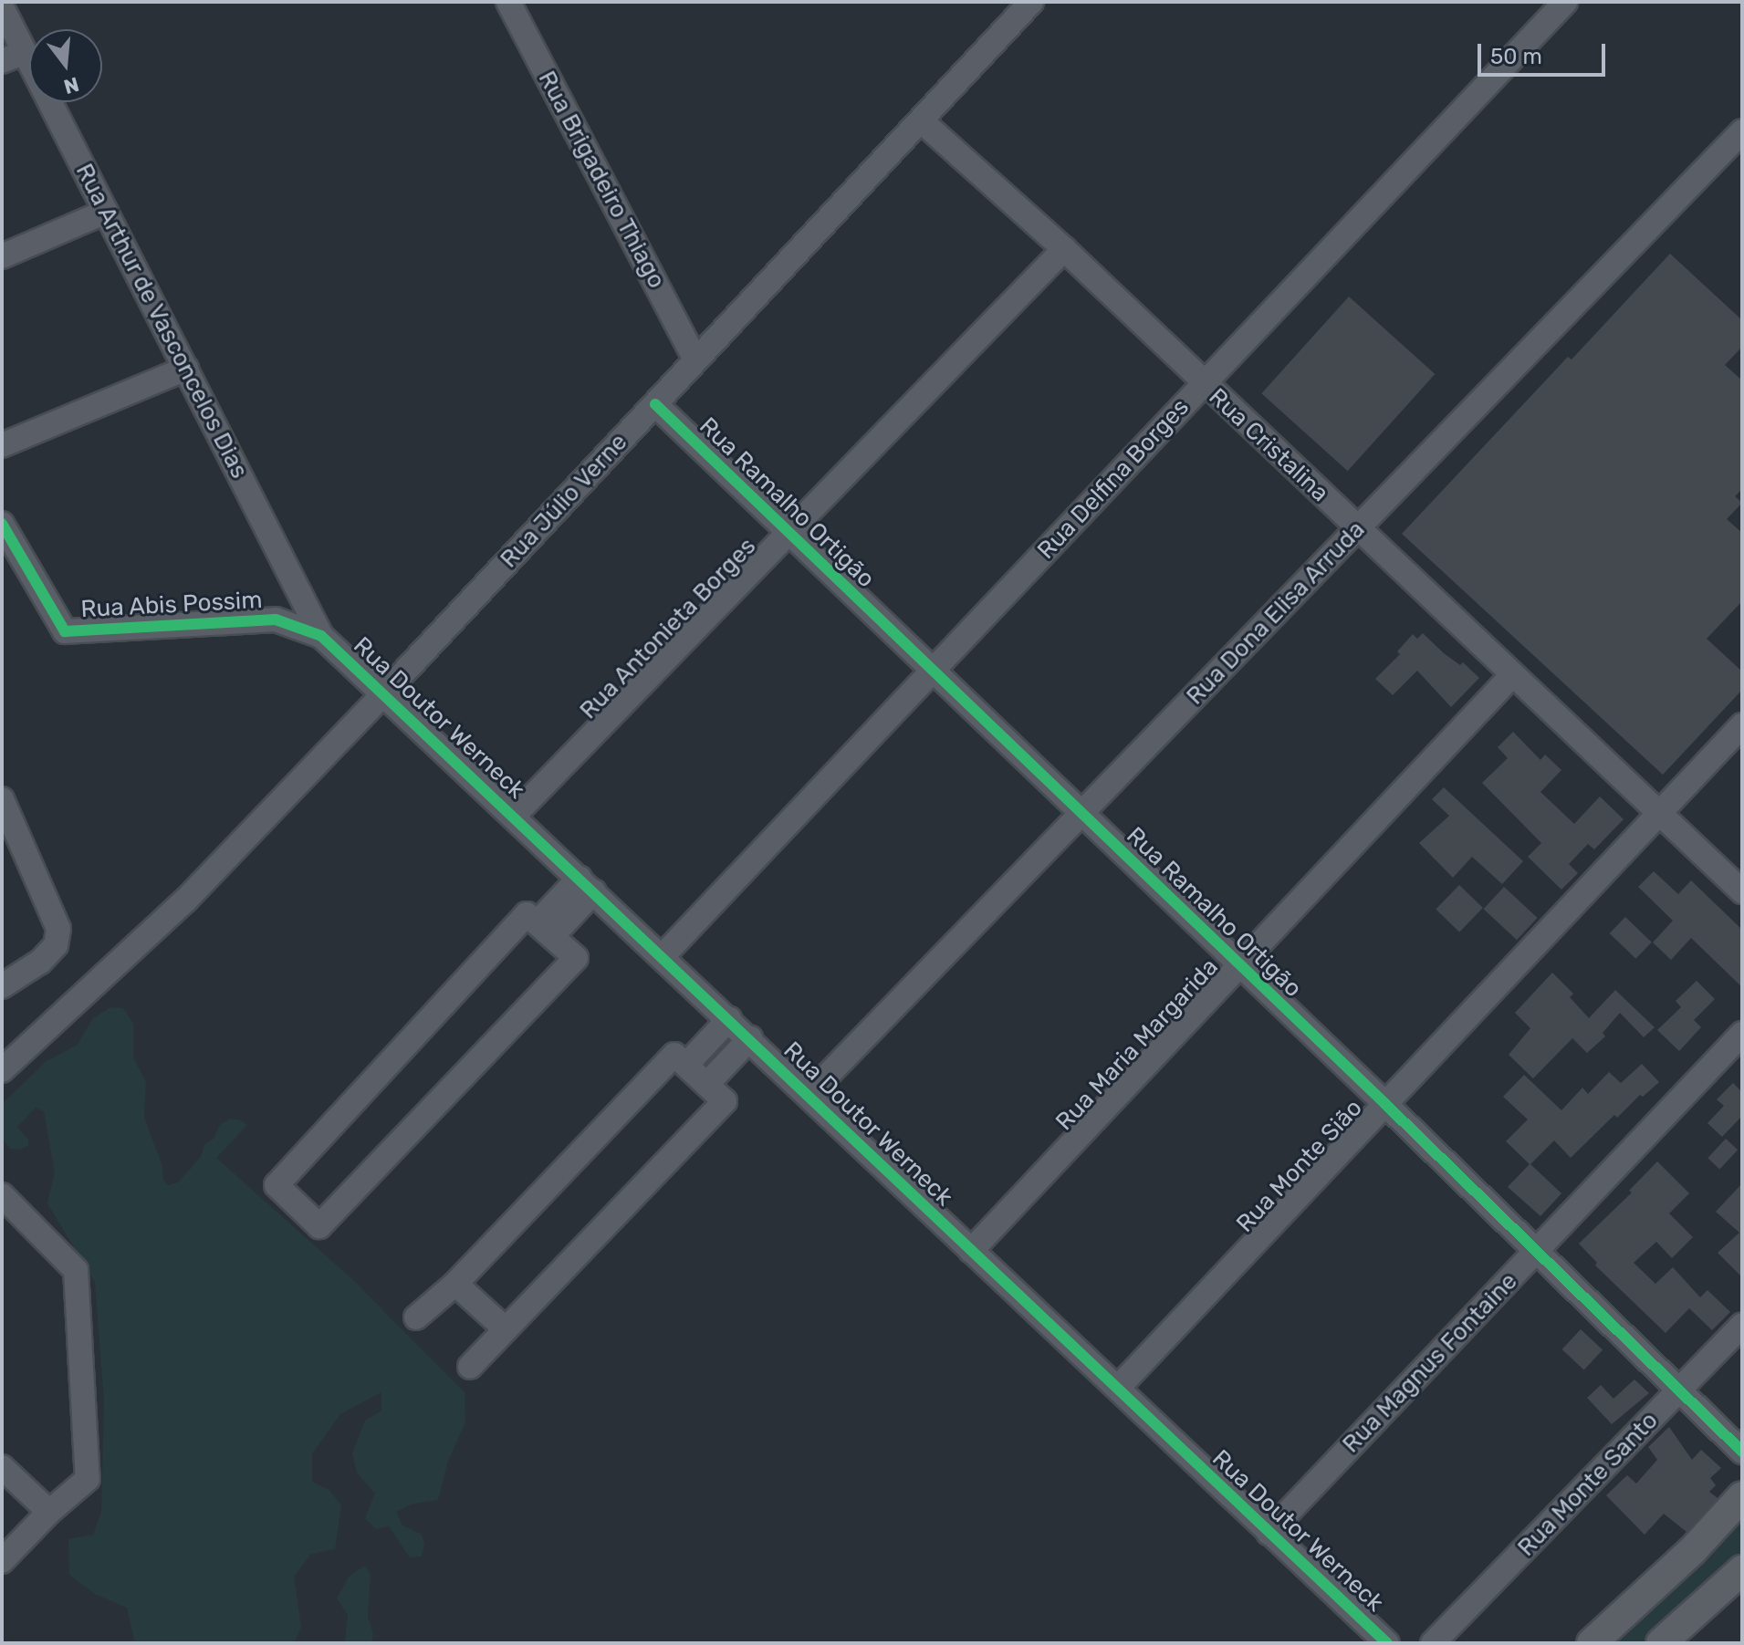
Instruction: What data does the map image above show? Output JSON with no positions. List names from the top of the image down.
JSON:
{
  "streets": {
    "street": [
      "Rua Brigadeiro Thiago",
      "Rua Arthur de Vasconcelos Dias",
      "Rua Cristalina",
      "Rua Delfina Borges",
      "Rua Júlio Verne",
      "Rua Ramalho Ortigão",
      "Rua Abis Possim",
      "Rua Dona Elisa Arruda",
      "Rua Antonieta Borges",
      "Rua Doutor Werneck",
      "Rua Maria Margarida",
      "Rua Monte Sião",
      "Rua Magnus Fontaine",
      "Rua Monte Santo"
    ]
  },
  "crossings": [
    ["Rua Brigadeiro Thiago", "Rua Júlio Verne"],
    ["Rua Arthur de Vasconcelos Dias", "Rua Abis Possim"],
    ["Rua Arthur de Vasconcelos Dias", "Rua Doutor Werneck"],
    ["Rua Cristalina", "Rua Delfina Borges"],
    ["Rua Cristalina", "Rua Júlio Verne"],
    ["Rua Cristalina", "Rua Dona Elisa Arruda"],
    ["Rua Cristalina", "Rua Antonieta Borges"],
    ["Rua Cristalina", "Rua Maria Margarida"],
    ["Rua Cristalina", "Rua Monte Sião"],
    ["Rua Delfina Borges", "Rua Ramalho Ortigão"],
    ["Rua Delfina Borges", "Rua Doutor Werneck"],
    ["Rua Júlio Verne", "Rua Ramalho Ortigão"],
    ["Rua Júlio Verne", "Rua Doutor Werneck"],
    ["Rua Ramalho Ortigão", "Rua Dona Elisa Arruda"],
    ["Rua Ramalho Ortigão", "Rua Antonieta Borges"],
    ["Rua Ramalho Ortigão", "Rua Maria Margarida"],
    ["Rua Ramalho Ortigão", "Rua Monte Sião"],
    ["Rua Ramalho Ortigão", "Rua Magnus Fontaine"],
    ["Rua Ramalho Ortigão", "Rua Monte Santo"],
    ["Rua Abis Possim", "Rua Doutor Werneck"],
    ["Rua Dona Elisa Arruda", "Rua Doutor Werneck"],
    ["Rua Antonieta Borges", "Rua Doutor Werneck"],
    ["Rua Doutor Werneck", "Rua Maria Margarida"],
    ["Rua Doutor Werneck", "Rua Monte Sião"],
    ["Rua Doutor Werneck", "Rua Magnus Fontaine"]
  ],
  "scale_bar": "50 m",
  "north": "bottom"
}
